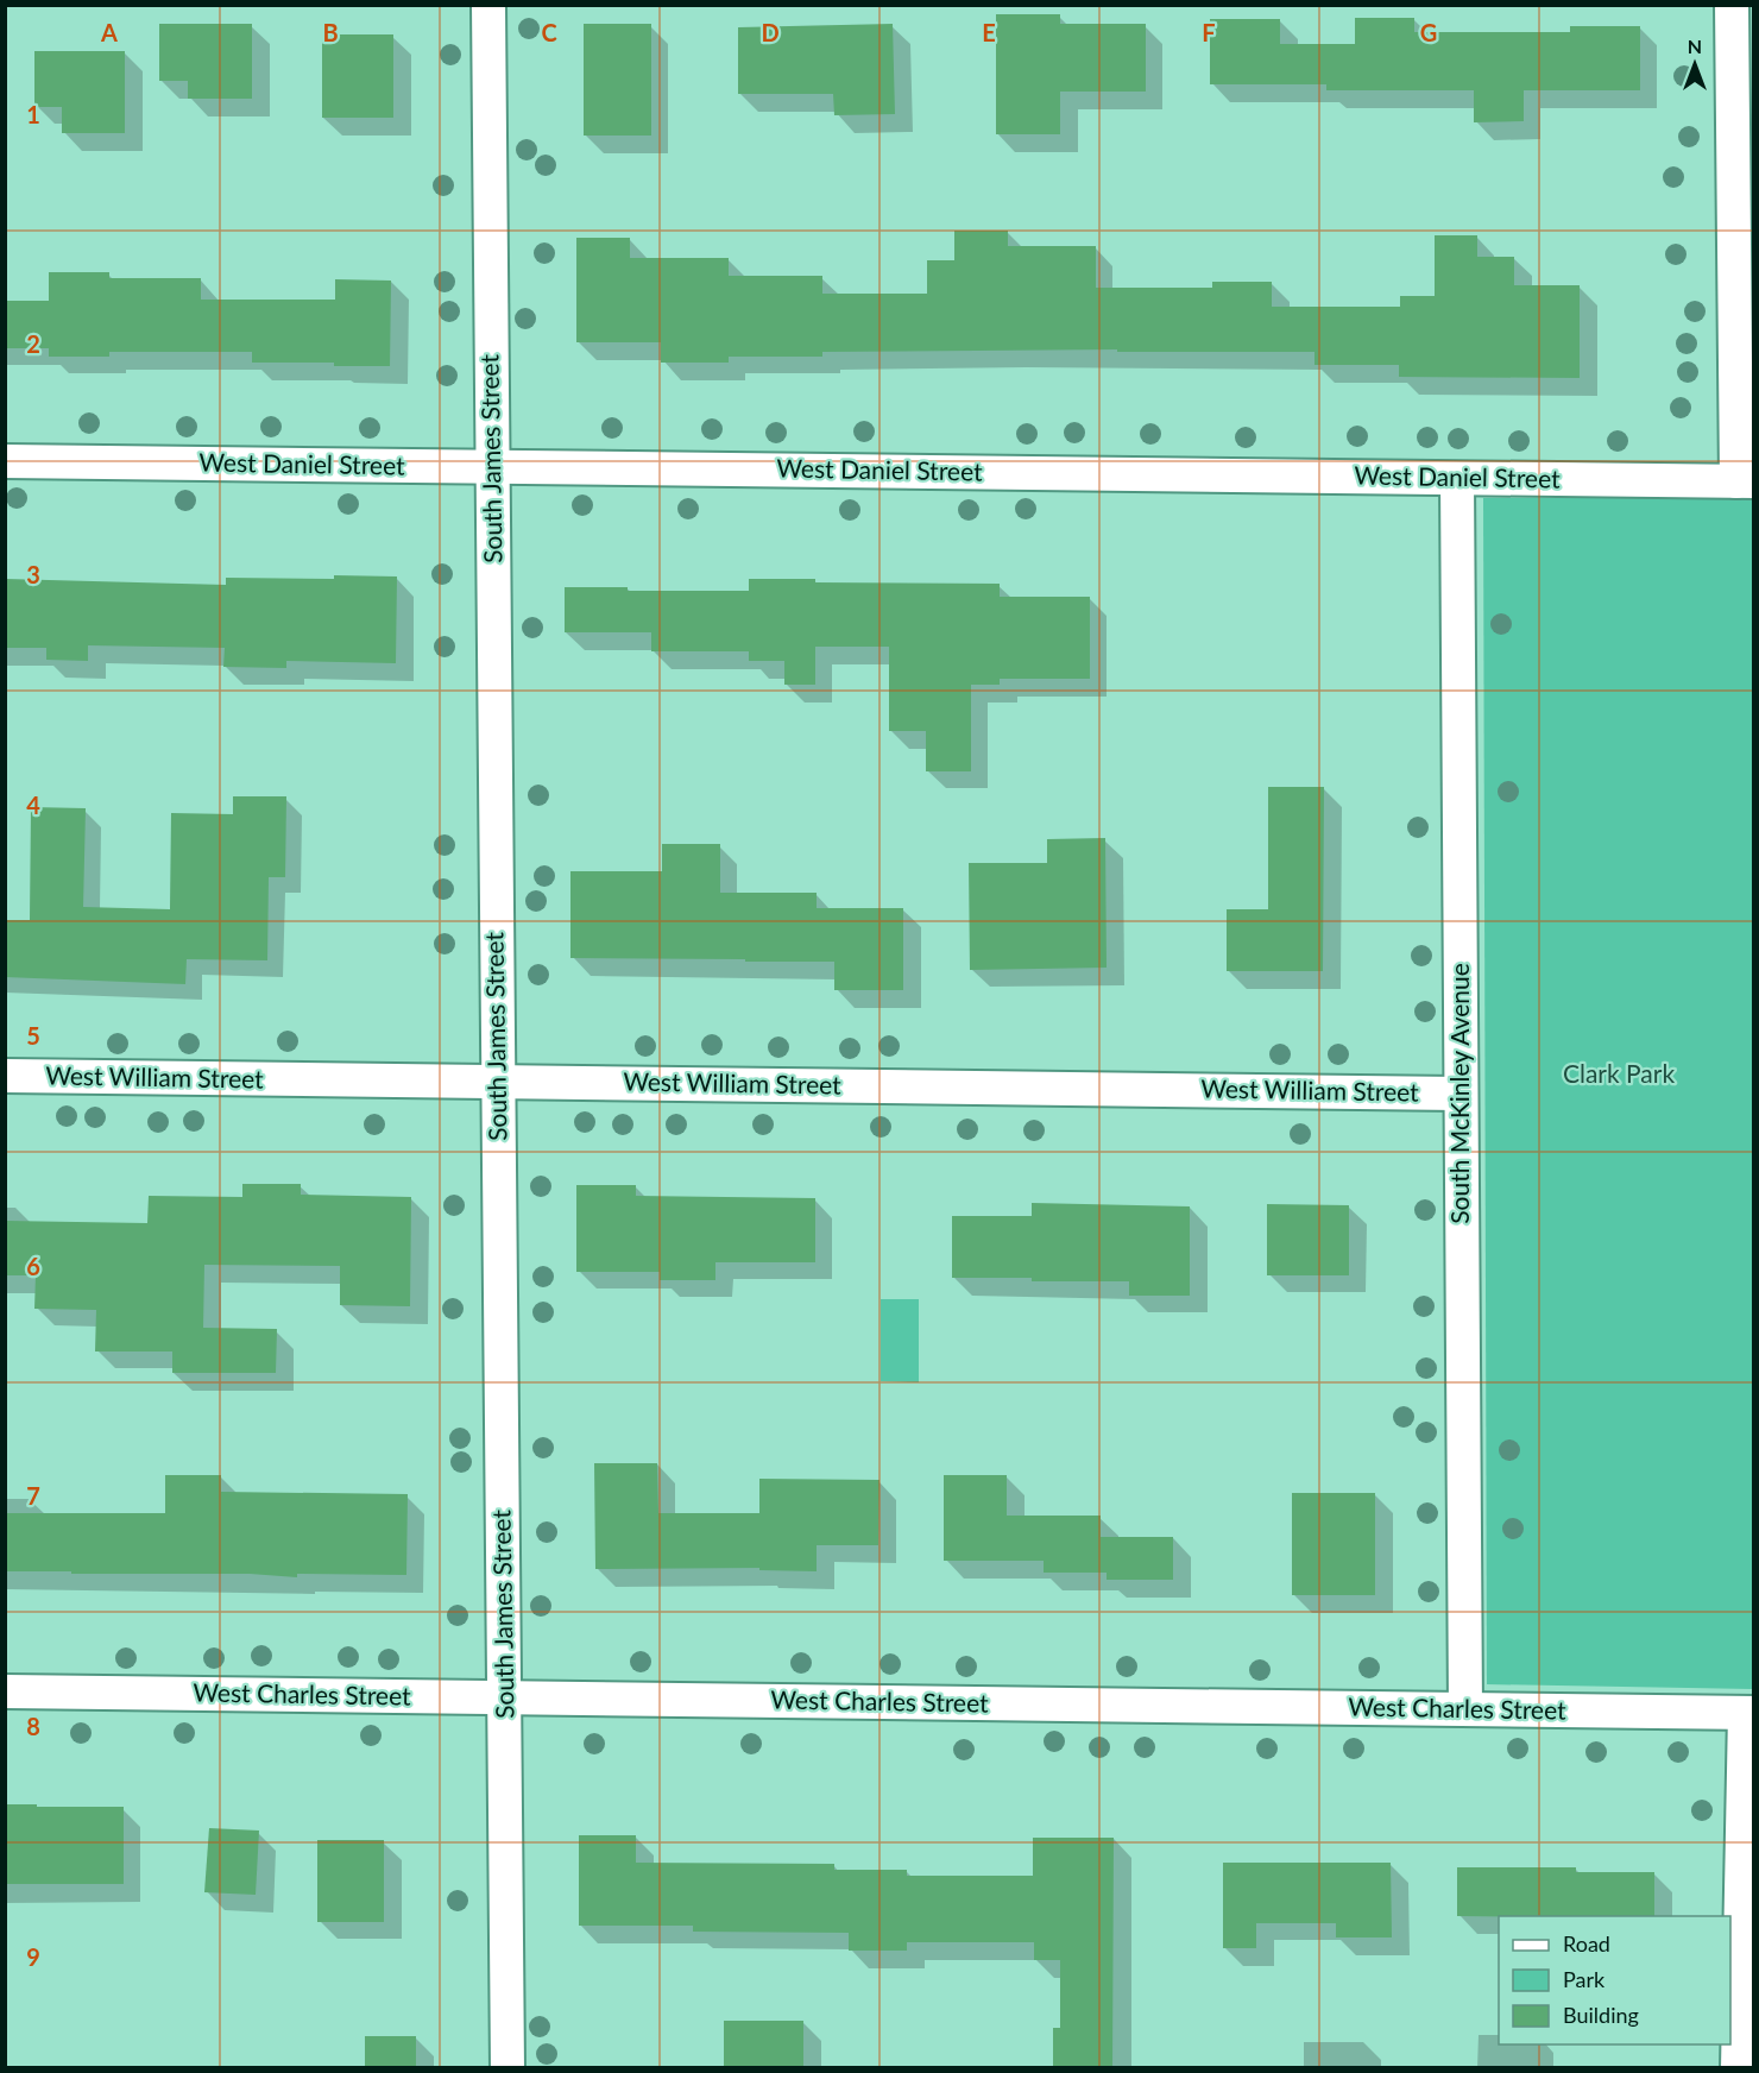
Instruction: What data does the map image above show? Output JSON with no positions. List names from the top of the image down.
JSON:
{
  "streets": {
    "street": [
      "South James Street",
      "West Daniel Street",
      "West William Street",
      "South McKinley Avenue",
      "West Charles Street"
    ]
  },
  "crossings": [
    ["South James Street", "West Daniel Street"],
    ["South James Street", "West William Street"],
    ["South James Street", "West Charles Street"],
    ["West Daniel Street", "South McKinley Avenue"],
    ["West William Street", "South McKinley Avenue"],
    ["South McKinley Avenue", "West Charles Street"]
  ],
  "parks": ["Clark Park"],
  "legend": ["Road", "Park", "Building"],
  "north": "top",
  "grid": {
    "columns": [
      "A",
      "B",
      "C",
      "D",
      "E",
      "F",
      "G"
    ],
    "rows": [
      "1",
      "2",
      "3",
      "4",
      "5",
      "6",
      "7",
      "8",
      "9"
    ]
  }
}
